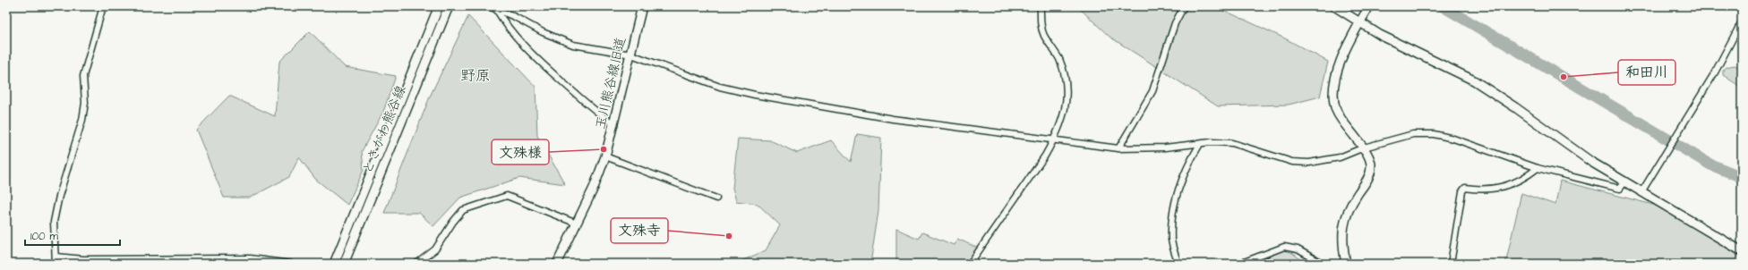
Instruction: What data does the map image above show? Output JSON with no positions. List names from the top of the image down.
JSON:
{
  "streets": {
    "street": ["玉川熊谷線旧道", "ときがわ熊谷線"]
  },
  "districts": ["野原"],
  "places": ["和田川", "文殊様", "文殊寺"],
  "scale_bar": "100 m"
}
